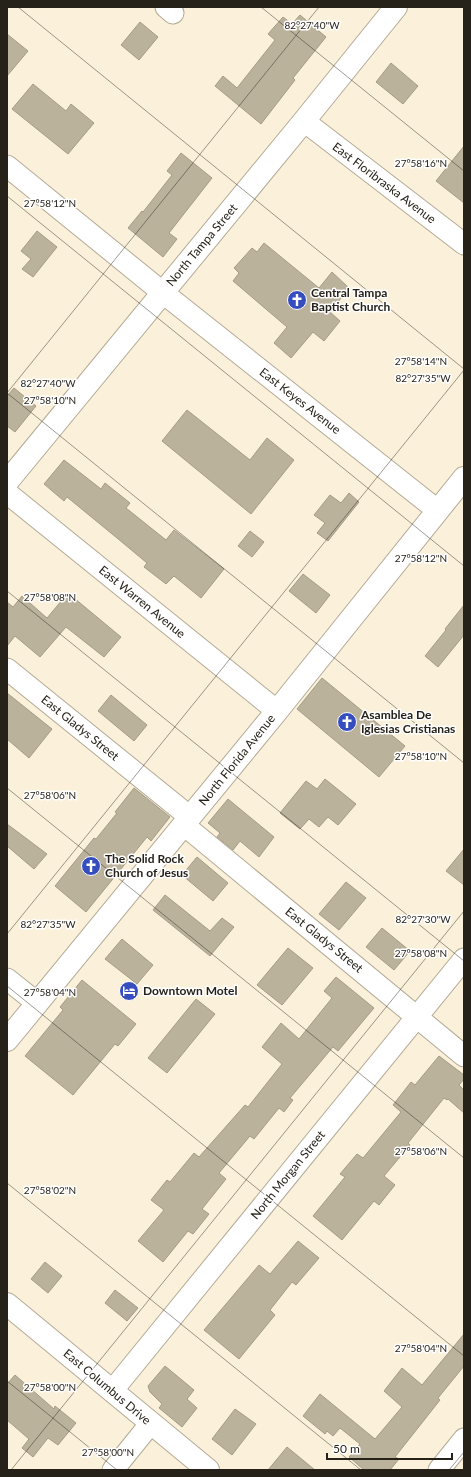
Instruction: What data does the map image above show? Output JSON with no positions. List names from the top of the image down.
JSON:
{
  "streets": {
    "main road": ["North Tampa Street", "North Florida Avenue", "East Columbus Drive"],
    "street": [
      "East Floribraska Avenue",
      "East Keyes Avenue",
      "East Warren Avenue",
      "East Gladys Street",
      "North Morgan Street"
    ]
  },
  "crossings": [
    ["East Floribraska Avenue", "North Tampa Street"],
    ["North Tampa Street", "East Keyes Avenue"],
    ["East Keyes Avenue", "North Florida Avenue"],
    ["East Warren Avenue", "North Florida Avenue"],
    ["East Gladys Street", "North Florida Avenue"],
    ["East Gladys Street", "North Morgan Street"],
    ["North Morgan Street", "East Columbus Drive"]
  ],
  "places": {
    "church": ["Central Tampa Baptist Church", "Asamblea De Iglesias Cristianas", "The Solid Rock Church of Jesus"],
    "hotel": ["Downtown Motel"]
  },
  "scale_bar": "50 m",
  "coordinates": [
    "82°27'40\"W",
    "27°58'16\"N",
    "27°58'12\"N",
    "27°58'14\"N",
    "82°27'35\"W",
    "27°58'10\"N",
    "27°58'08\"N",
    "27°58'06\"N",
    "82°27'30\"W",
    "27°58'04\"N",
    "27°58'02\"N",
    "27°58'00\"N"
  ]
}
